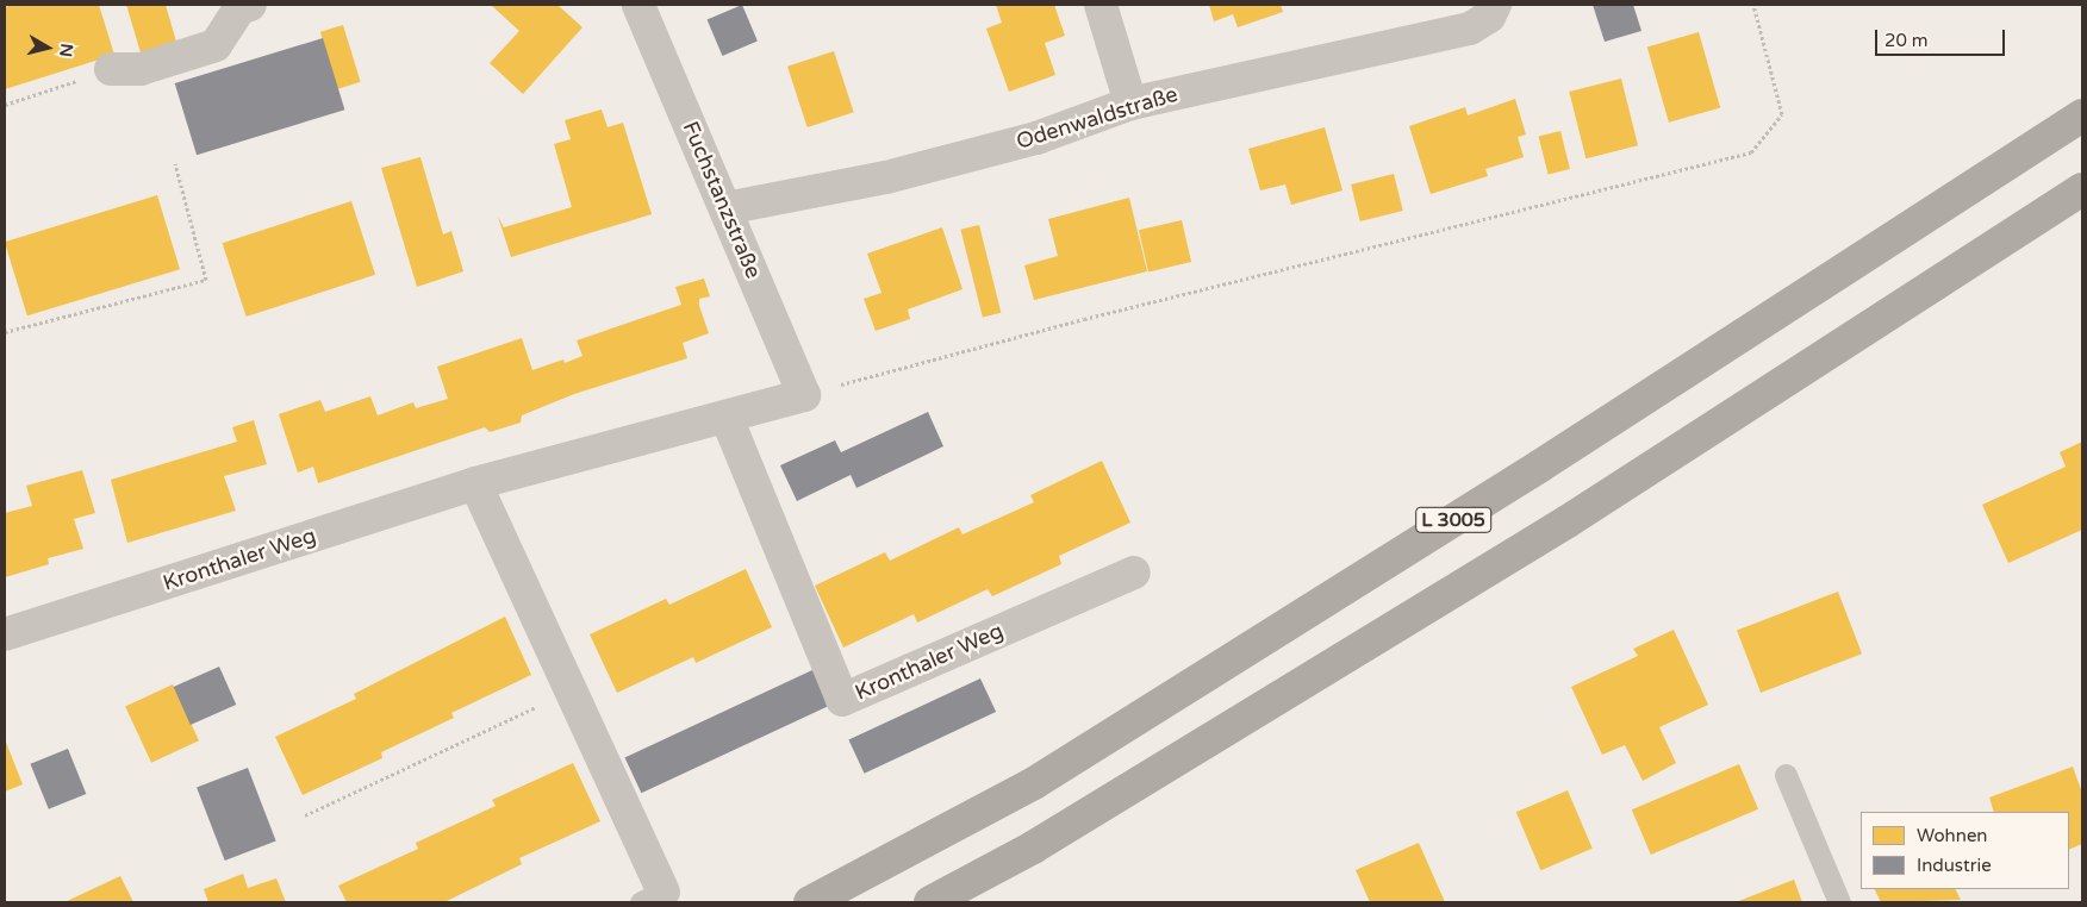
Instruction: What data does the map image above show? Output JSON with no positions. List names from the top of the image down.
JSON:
{
  "streets": {
    "highway": ["L 3005"],
    "street": ["Odenwaldstraße", "Fuchstanzstraße", "Kronthaler Weg"]
  },
  "crossings": [
    ["Odenwaldstraße", "Fuchstanzstraße"],
    ["Fuchstanzstraße", "Kronthaler Weg"]
  ],
  "legend": ["Wohnen", "Industrie"],
  "scale_bar": "20 m",
  "north": "right"
}
